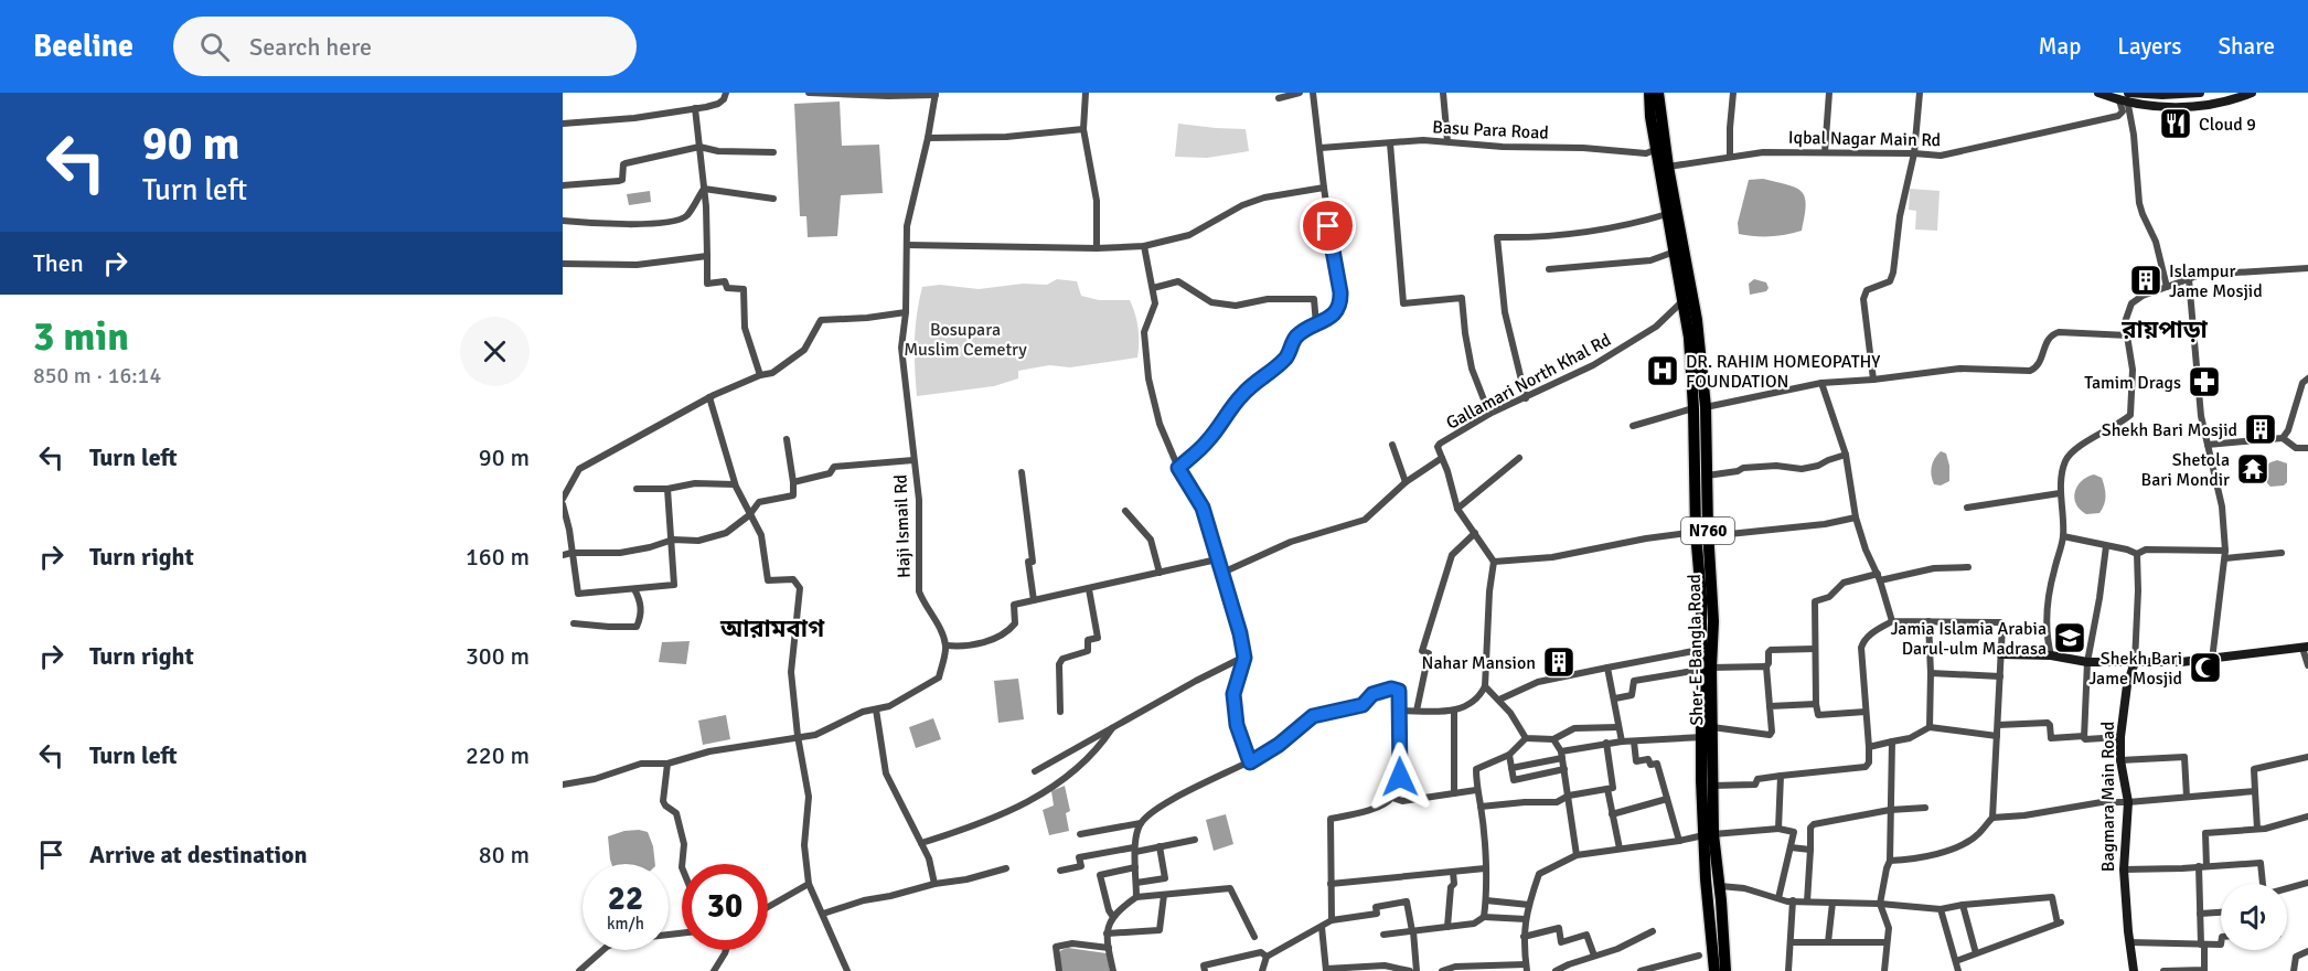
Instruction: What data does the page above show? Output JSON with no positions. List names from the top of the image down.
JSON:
{
  "streets": {
    "highway": ["N760", "Sher-E-Bangla Road"],
    "street": [
      "Basu Para Road",
      "Iqbal Nagar Main Rd",
      "Gallamari North Khal Rd",
      "Haji Ismail Rd",
      "Bagmara Main Road"
    ]
  },
  "crossings": [
    ["Basu Para Road", "Sher-E-Bangla Road"],
    ["Iqbal Nagar Main Rd", "Sher-E-Bangla Road"],
    ["Gallamari North Khal Rd", "Sher-E-Bangla Road"]
  ],
  "districts": ["রায়পাড়া", "আরামবাগ"],
  "parks": ["Bosupara Muslim Cemetry"],
  "places": {
    "restaurant": ["Cloud 9"],
    "building": ["Islampur Jame Mosjid", "Shekh Bari Mosjid", "Nahar Mansion"],
    "hospital": ["DR. RAHIM HOMEOPATHY FOUNDATION"],
    "pharmacy": ["Tamim Drags"],
    "temple": ["Shetola Bari Mondir"],
    "school or university": ["Jamia Islamia Arabia Darul-ulm Madrasa"],
    "mosque": ["Shekh Bari Jame Mosjid"]
  },
  "page": {
    "header": "Beeline",
    "search": "Search here",
    "nav": ["Map", "Layers", "Share"],
    "turn": ["90 m", "Turn left"],
    "then": "Then",
    "heading": ["3 min", "850 m · 16:14"],
    "list": [
      {
        "name": "Turn left",
        "value": "90 m"
      },
      {
        "name": "Turn right",
        "value": "160 m"
      },
      {
        "name": "Turn right",
        "value": "300 m"
      },
      {
        "name": "Turn left",
        "value": "220 m"
      },
      {
        "name": "Arrive at destination",
        "value": "80 m"
      }
    ],
    "speed": "22 km/h",
    "limit": "30"
  }
}
